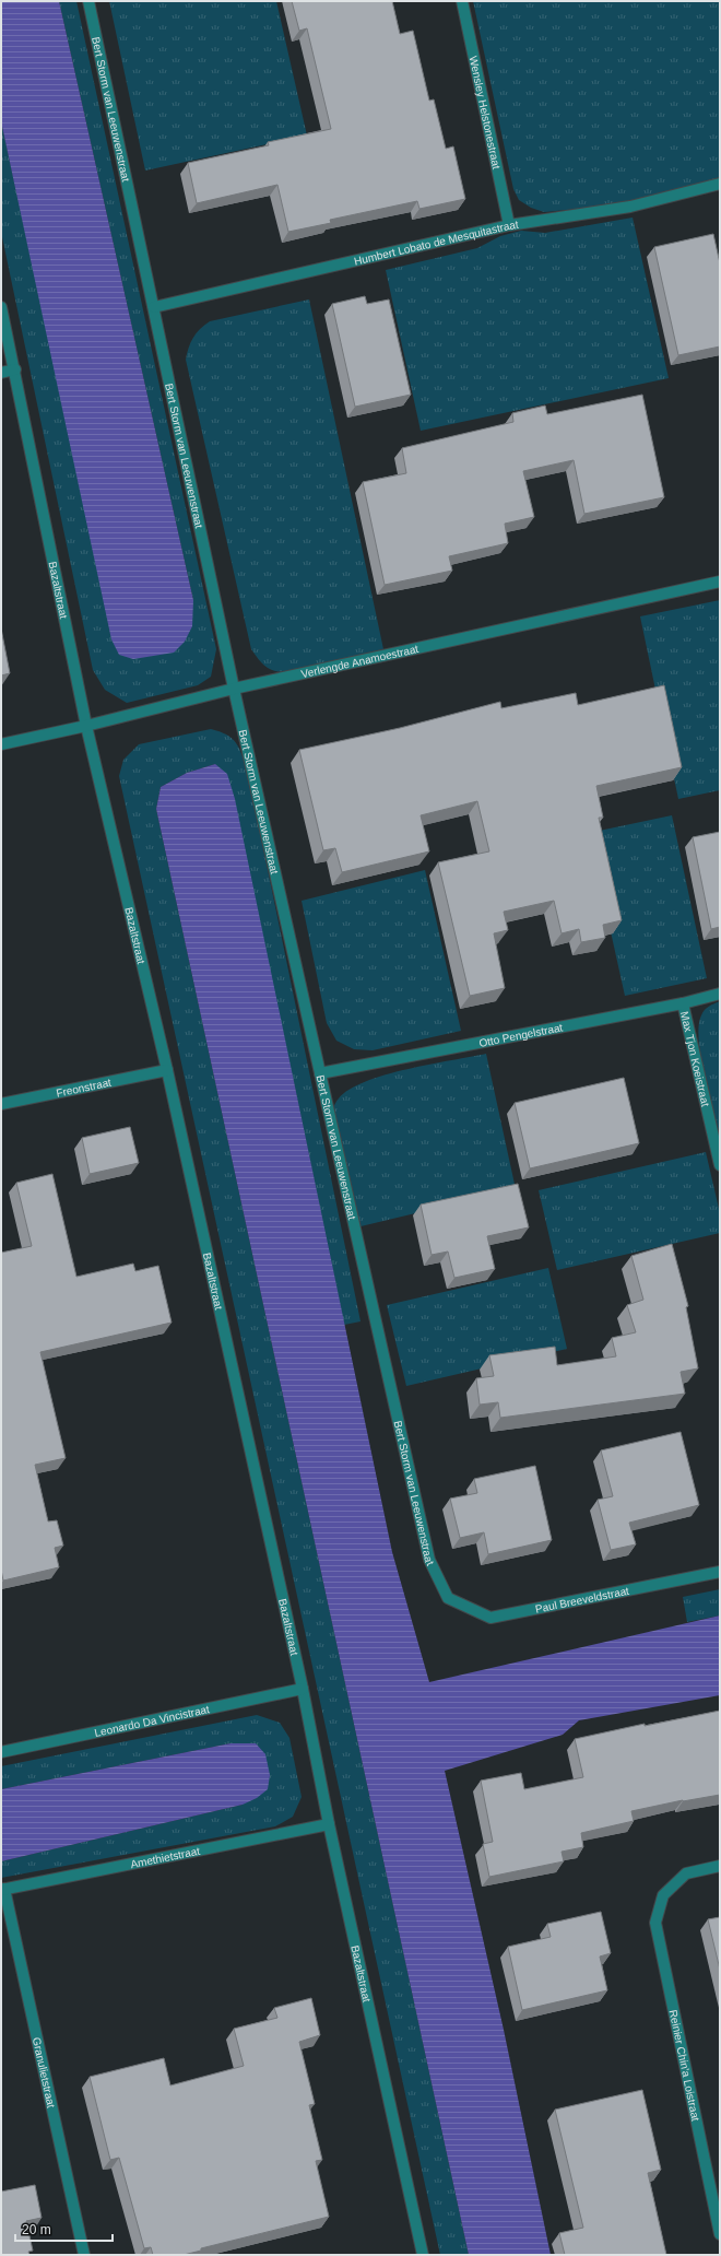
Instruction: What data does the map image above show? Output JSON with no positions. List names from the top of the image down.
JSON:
{
  "streets": {
    "street": [
      "Bert Storm van Leeuwenstraat",
      "Wensley Helstonestraat",
      "Humbert Lobato de Mesquitastraat",
      "Bazaltstraat",
      "Verlengde Anamoestraat",
      "Otto Pengelstraat",
      "Max Tjon Koeistraat",
      "Freonstraat",
      "Paul Breeveldstraat",
      "Leonardo Da Vincistraat",
      "Amethietstraat",
      "Reinier Chin'a Loistraat",
      "Granulietstraat"
    ]
  },
  "crossings": [
    ["Bert Storm van Leeuwenstraat", "Humbert Lobato de Mesquitastraat"],
    ["Bert Storm van Leeuwenstraat", "Verlengde Anamoestraat"],
    ["Bert Storm van Leeuwenstraat", "Otto Pengelstraat"],
    ["Bert Storm van Leeuwenstraat", "Paul Breeveldstraat"],
    ["Wensley Helstonestraat", "Humbert Lobato de Mesquitastraat"],
    ["Bazaltstraat", "Verlengde Anamoestraat"],
    ["Bazaltstraat", "Freonstraat"],
    ["Bazaltstraat", "Leonardo Da Vincistraat"],
    ["Bazaltstraat", "Amethietstraat"],
    ["Otto Pengelstraat", "Max Tjon Koeistraat"],
    ["Amethietstraat", "Granulietstraat"]
  ],
  "scale_bar": "20 m"
}
